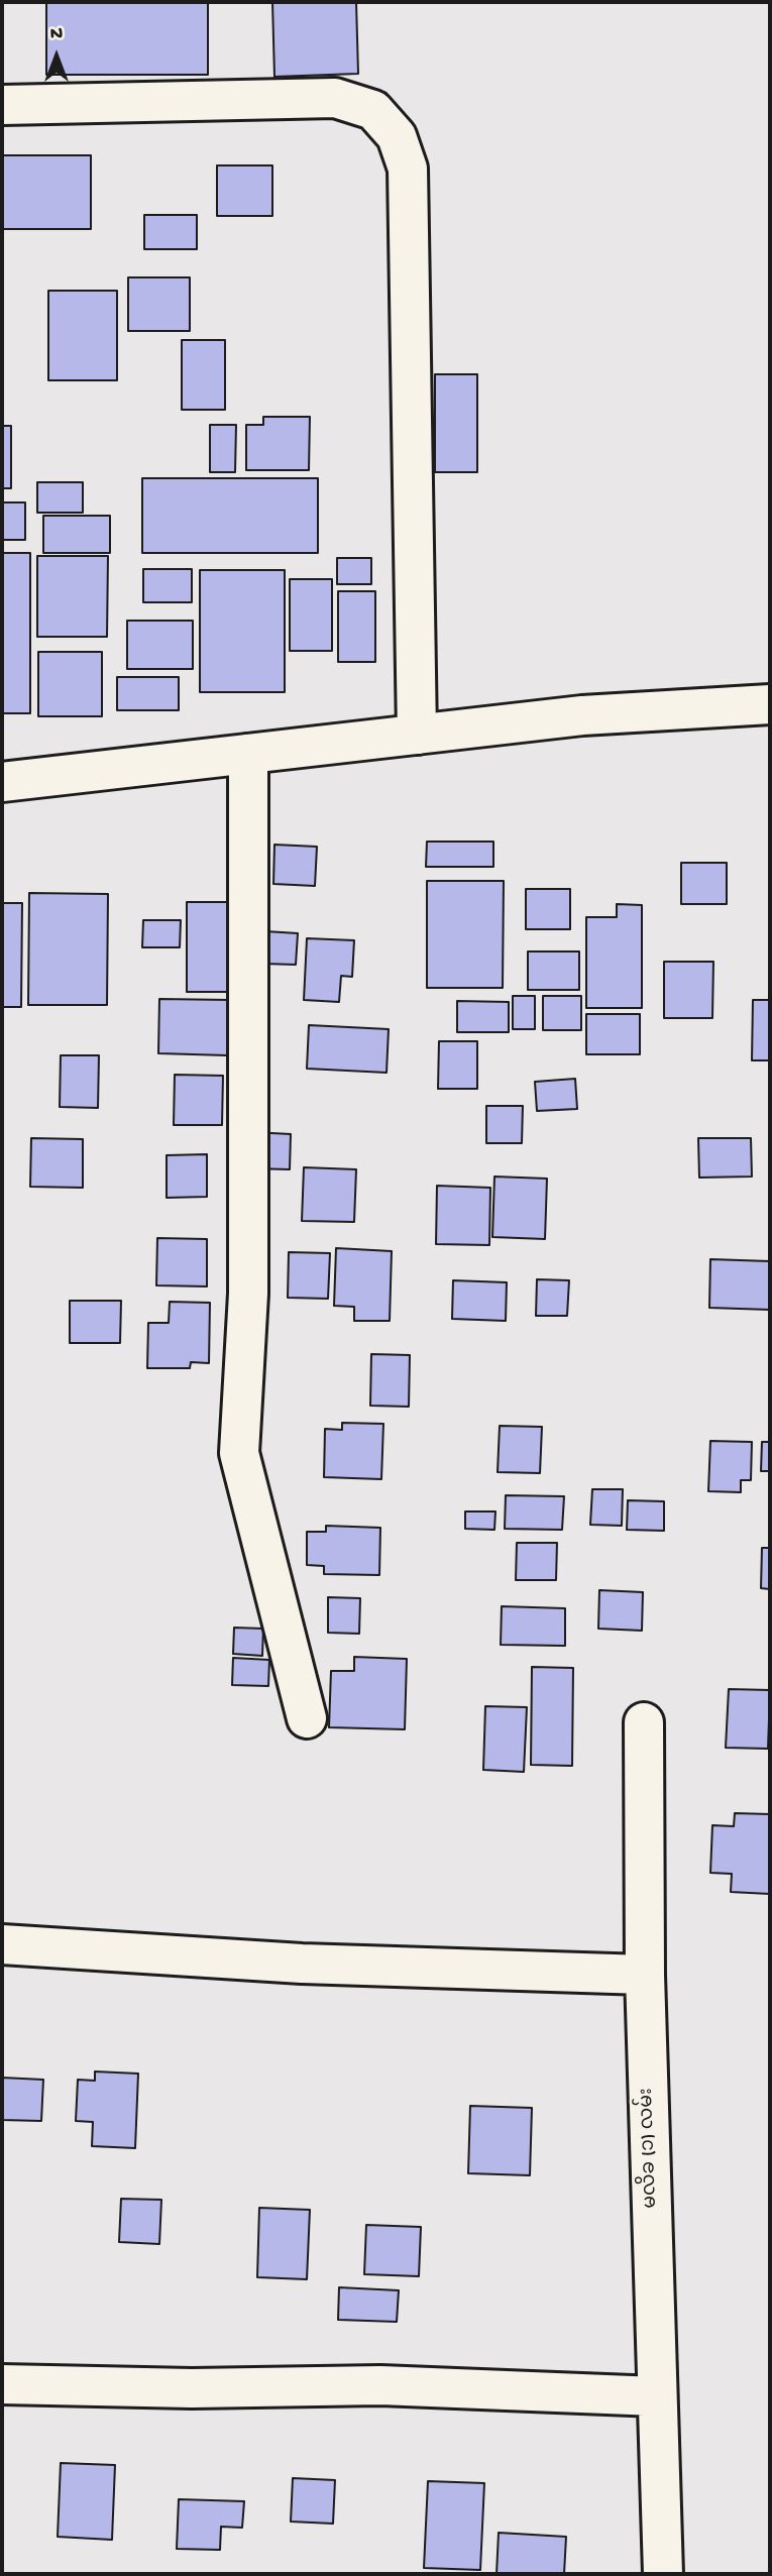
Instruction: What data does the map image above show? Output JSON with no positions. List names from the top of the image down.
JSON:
{
  "streets": {
    "street": ["မလိခ (၁) လမ်း"]
  },
  "north": "top"
}
